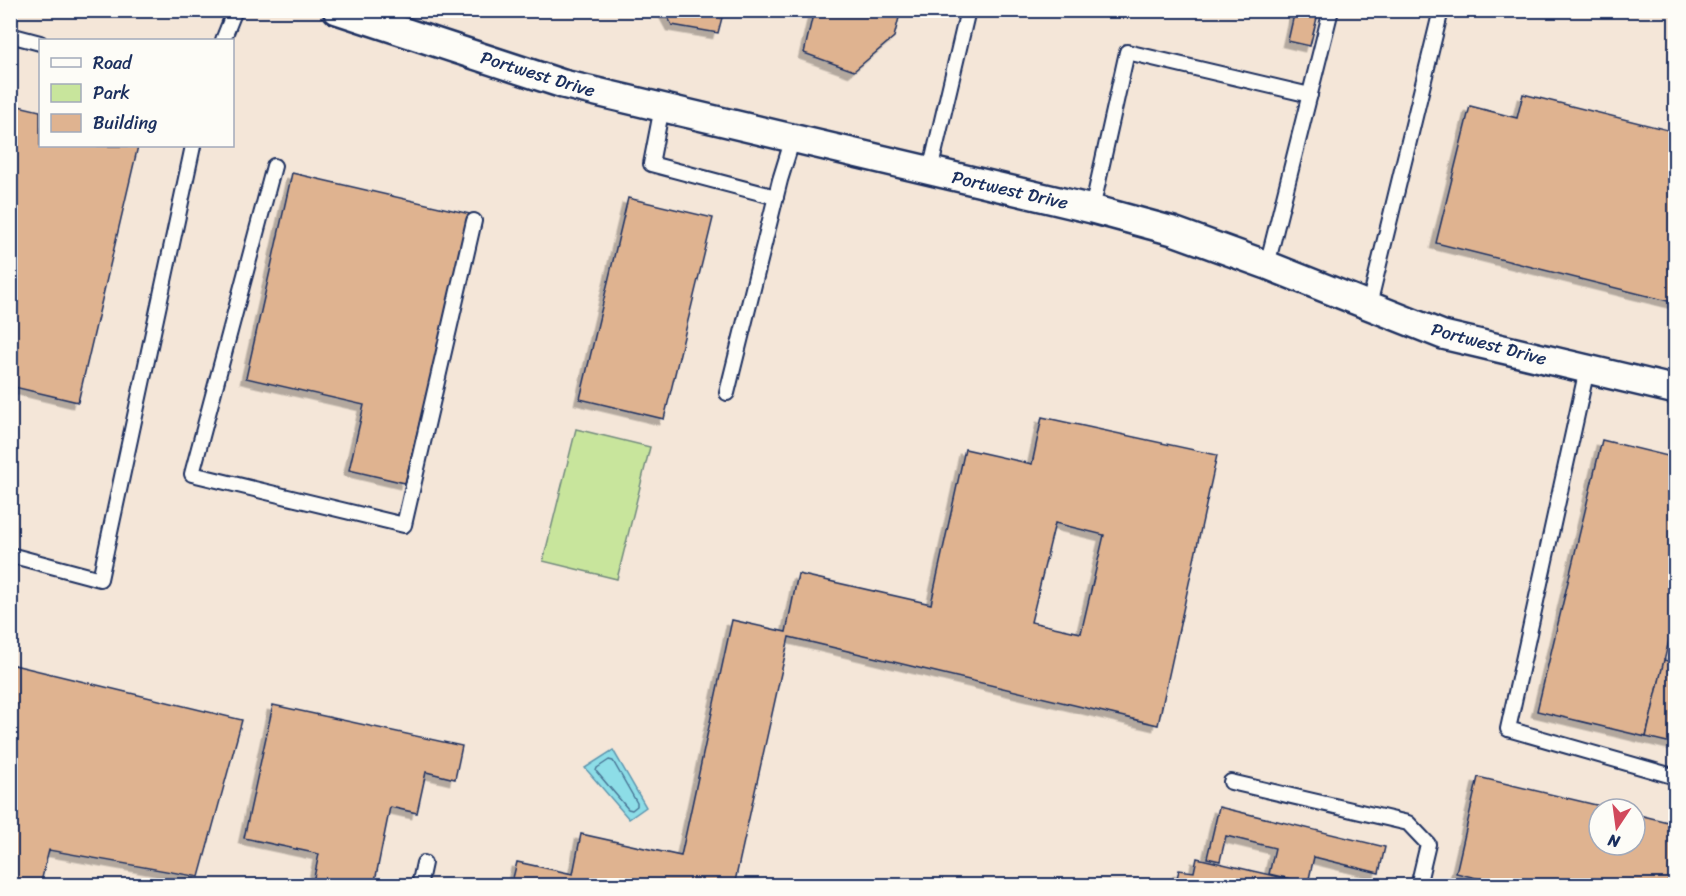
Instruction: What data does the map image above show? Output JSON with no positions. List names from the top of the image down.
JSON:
{
  "streets": {
    "street": ["Portwest Drive"]
  },
  "legend": ["Road", "Park", "Building"],
  "north": "bottom"
}
